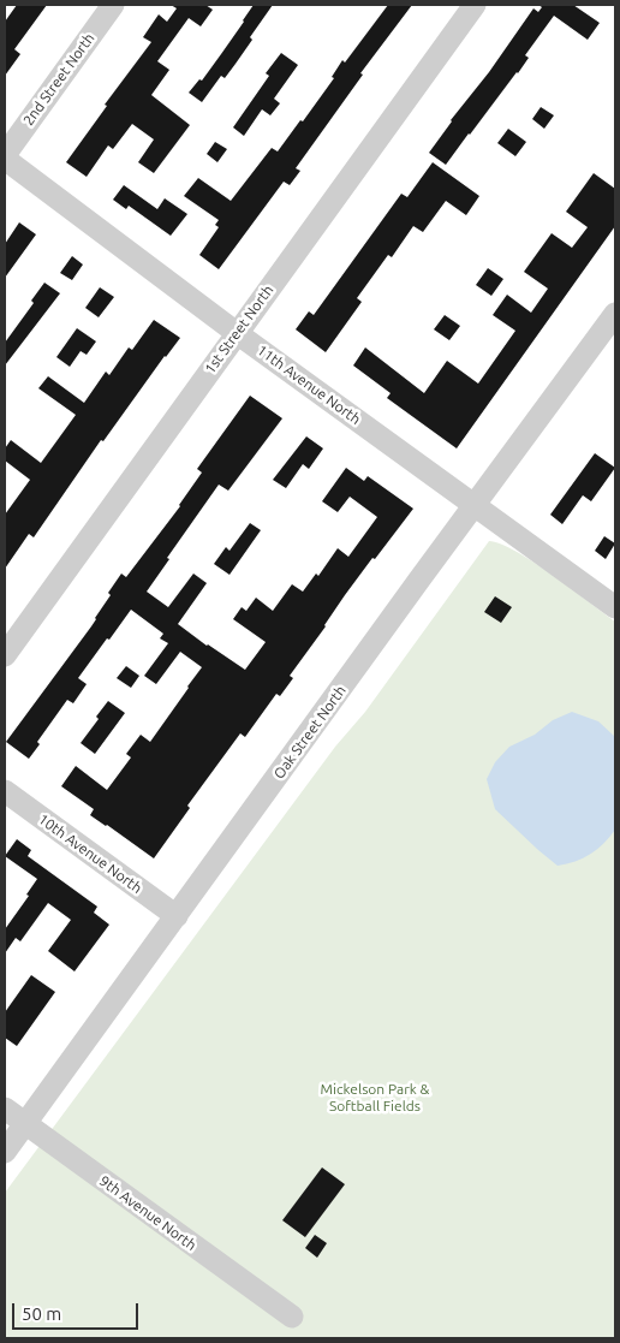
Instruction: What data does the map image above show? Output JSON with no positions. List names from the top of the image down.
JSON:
{
  "streets": {
    "street": [
      "2nd Street North",
      "1st Street North",
      "11th Avenue North",
      "Oak Street North",
      "10th Avenue North",
      "9th Avenue North"
    ]
  },
  "crossings": [
    ["2nd Street North", "11th Avenue North"],
    ["1st Street North", "11th Avenue North"],
    ["11th Avenue North", "Oak Street North"],
    ["Oak Street North", "10th Avenue North"],
    ["Oak Street North", "9th Avenue North"]
  ],
  "parks": ["Mickelson Park & Softball Fields"],
  "scale_bar": "50 m"
}
